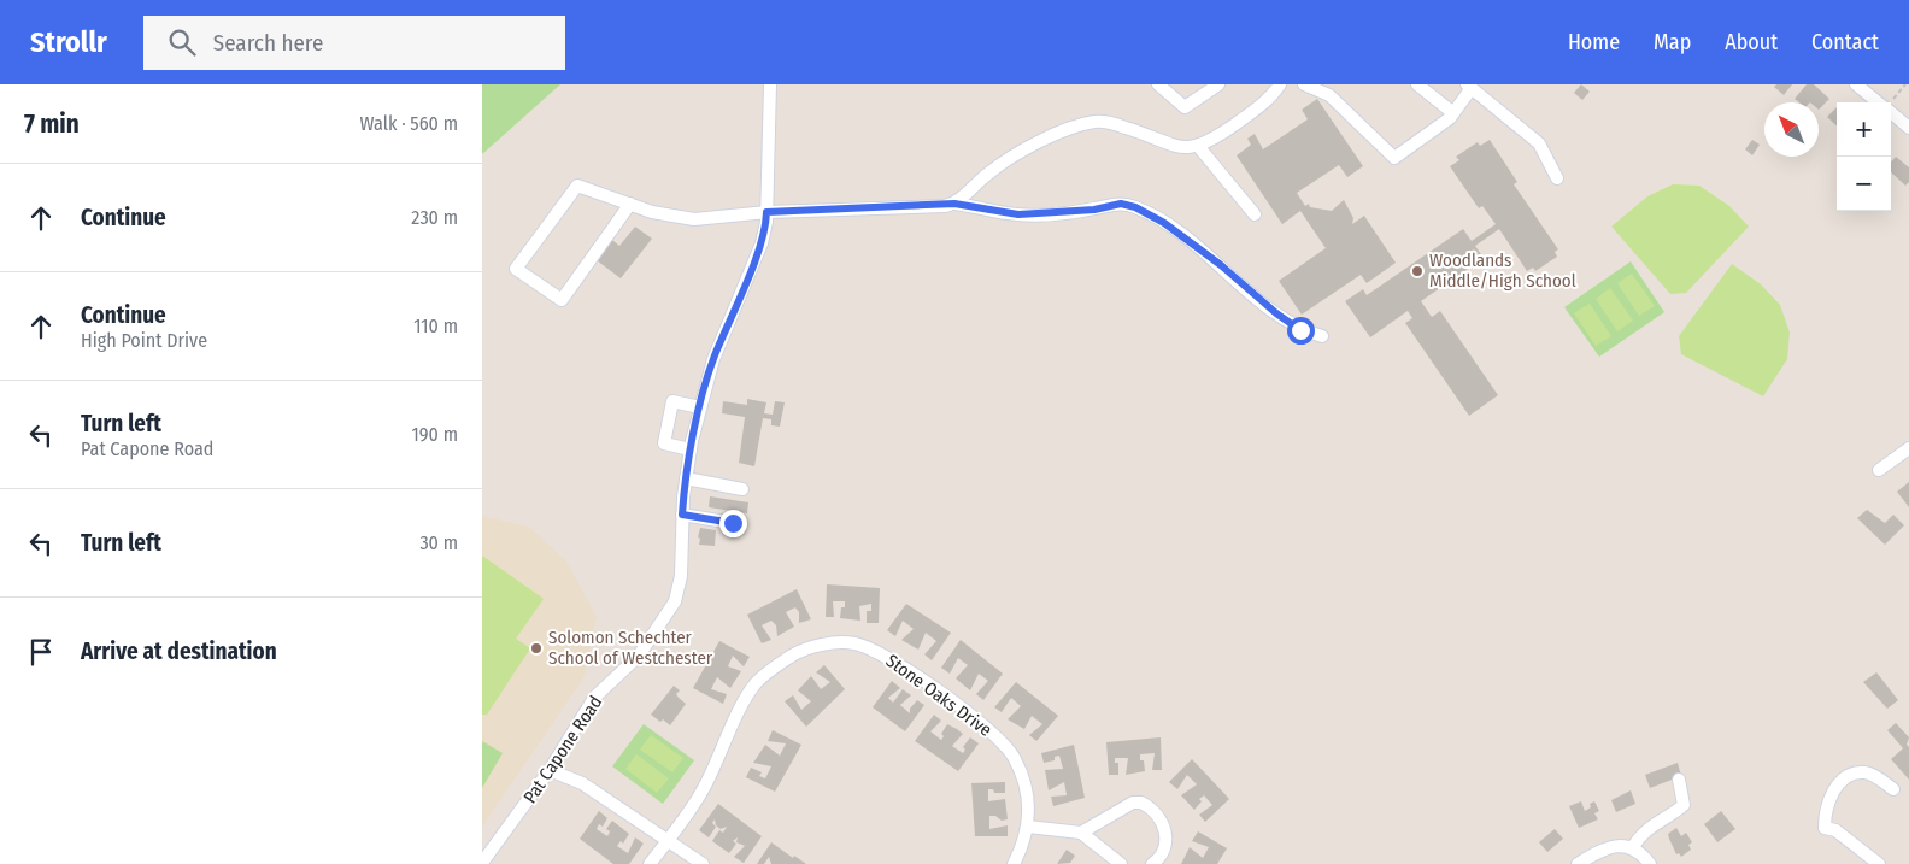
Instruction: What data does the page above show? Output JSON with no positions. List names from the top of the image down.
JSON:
{
  "streets": {
    "street": ["Stone Oaks Drive", "Pat Capone Road"]
  },
  "places": ["Woodlands Middle/High School", "Solomon Schechter School of Westchester"],
  "north": "top left",
  "page": {
    "header": "Strollr",
    "search": "Search here",
    "nav": [
      "Home",
      "Map",
      "About",
      "Contact"
    ],
    "heading": ["7 min", "Walk · 560 m"],
    "map_buttons": ["+", "−"],
    "list": [
      ["Continue", "230 m"],
      ["Continue", "High Point Drive", "110 m"],
      ["Turn left", "Pat Capone Road", "190 m"],
      ["Turn left", "30 m"],
      "Arrive at destination"
    ]
  }
}
